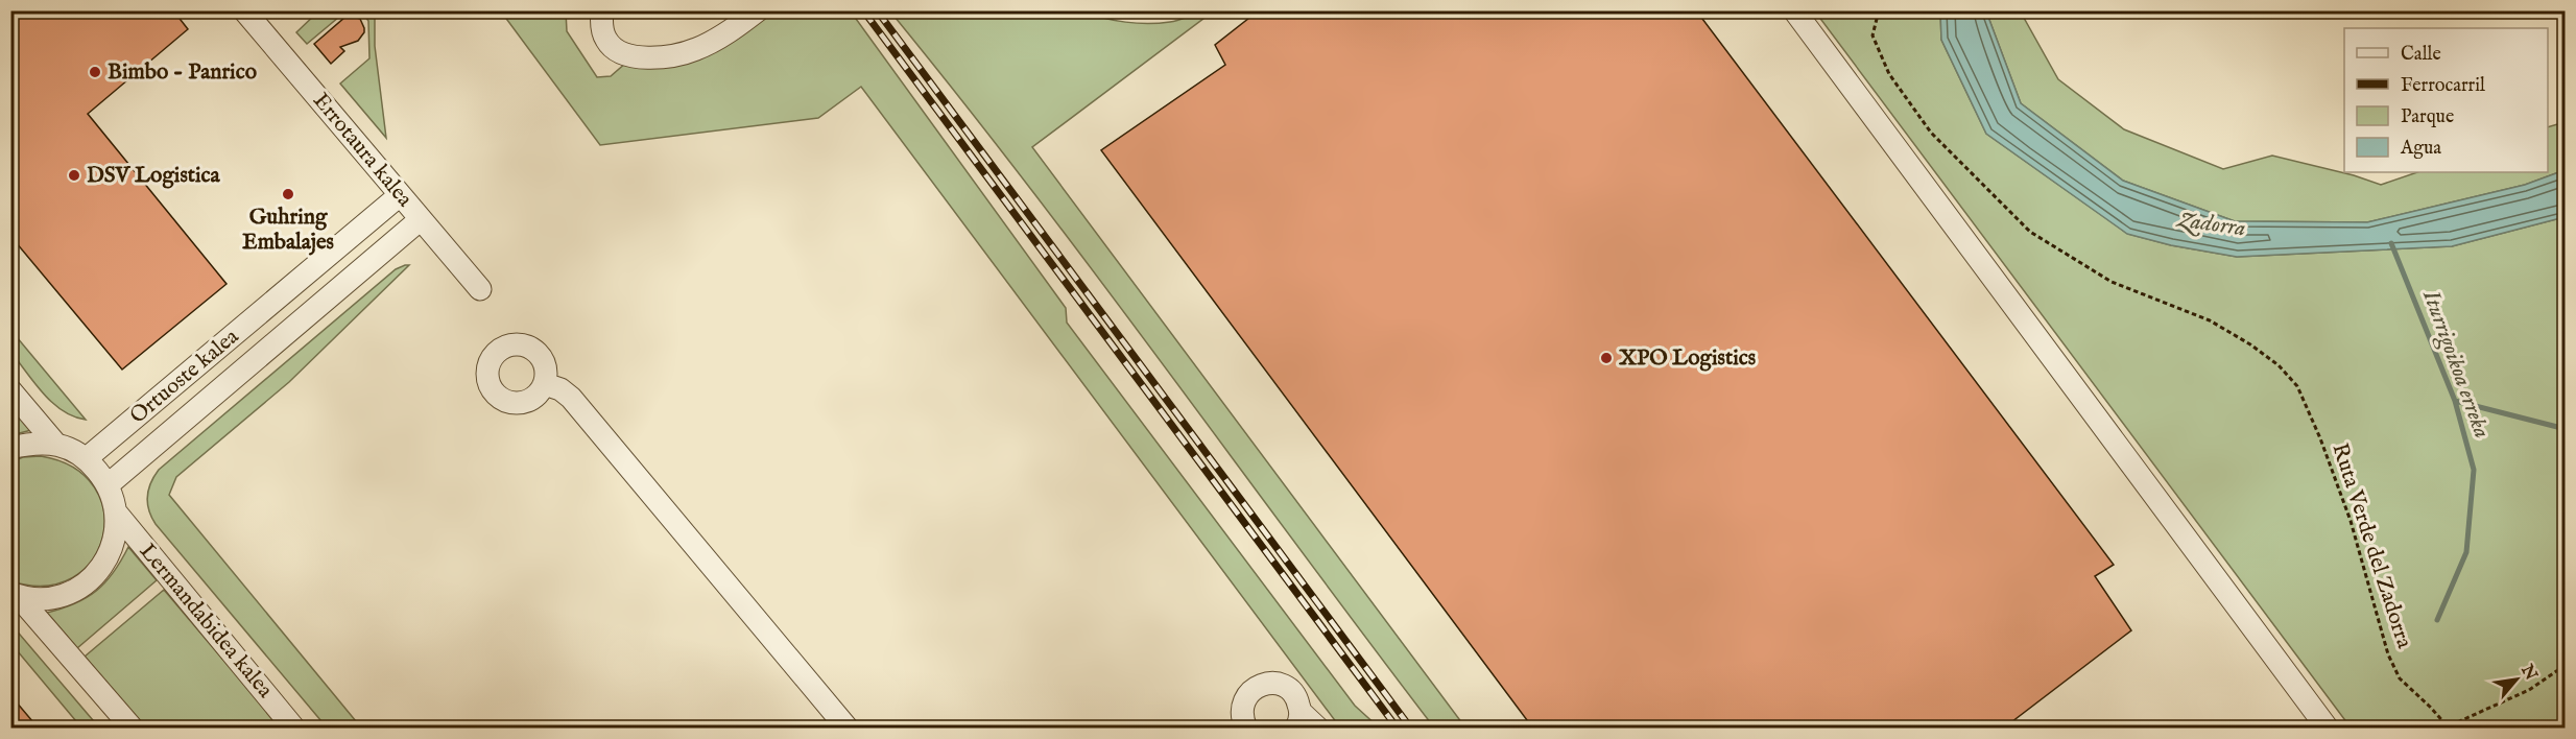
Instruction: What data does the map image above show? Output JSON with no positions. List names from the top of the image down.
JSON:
{
  "streets": {
    "street": ["Errotaura kalea", "Ortuoste kalea", "Lermandabidea kalea"],
    "path": ["Ruta Verde del Zadorra"]
  },
  "crossings": [
    ["Errotaura kalea", "Ortuoste kalea"]
  ],
  "water": ["Zadorra", "Iturrigoikoa erreka"],
  "places": [
    "Bimbo - Panrico",
    "DSV Logistica",
    "Guhring Embalajes",
    "XPO Logistics"
  ],
  "legend": [
    "Calle",
    "Ferrocarril",
    "Parque",
    "Agua"
  ],
  "north": "top right"
}
